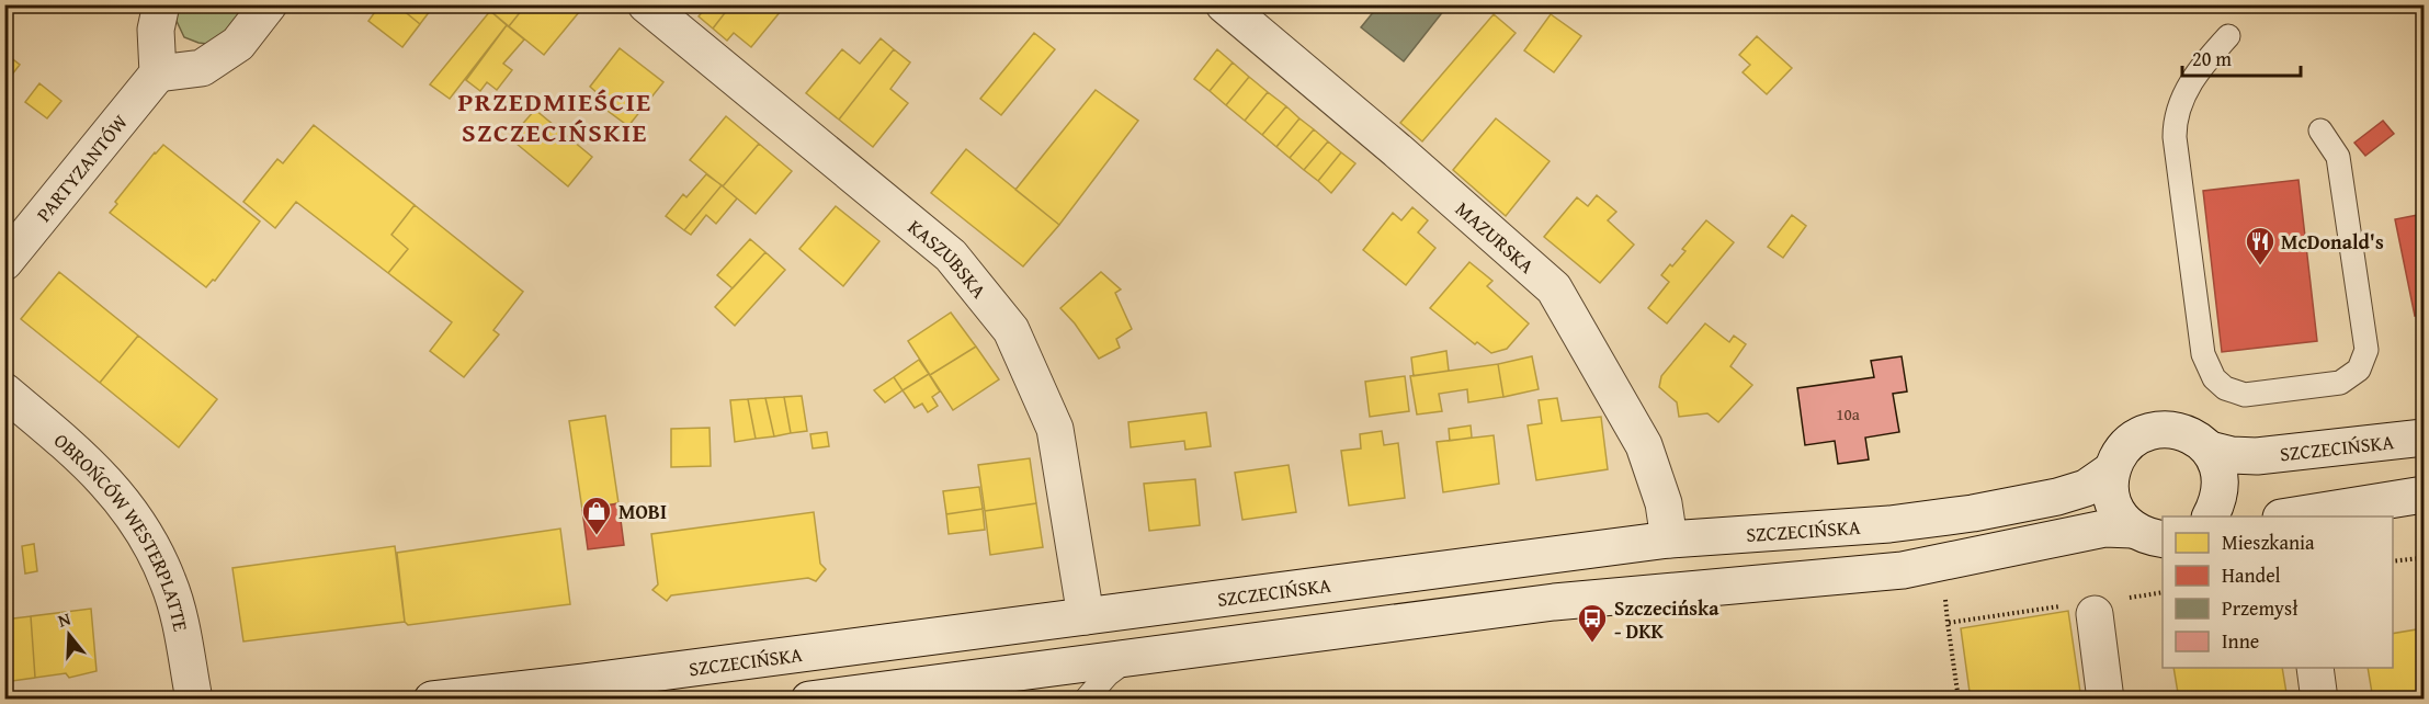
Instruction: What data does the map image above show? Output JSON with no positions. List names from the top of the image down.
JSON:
{
  "streets": {
    "main road": [
      "PARTYZANTÓW",
      "MAZURSKA",
      "KASZUBSKA",
      "SZCZECIŃSKA",
      "OBROŃCÓW WESTERPLATTE"
    ]
  },
  "crossings": [
    ["MAZURSKA", "SZCZECIŃSKA"],
    ["KASZUBSKA", "SZCZECIŃSKA"]
  ],
  "districts": ["PRZEDMIEŚCIE SZCZECIŃSKIE"],
  "places": {
    "restaurant": ["McDonald's"],
    "shop": ["MOBI"],
    "bus stop": ["Szczecińska - DKK"]
  },
  "house_numbers": ["10a"],
  "legend": [
    "Mieszkania",
    "Handel",
    "Przemysł",
    "Inne"
  ],
  "scale_bar": "20 m",
  "north": "top"
}
